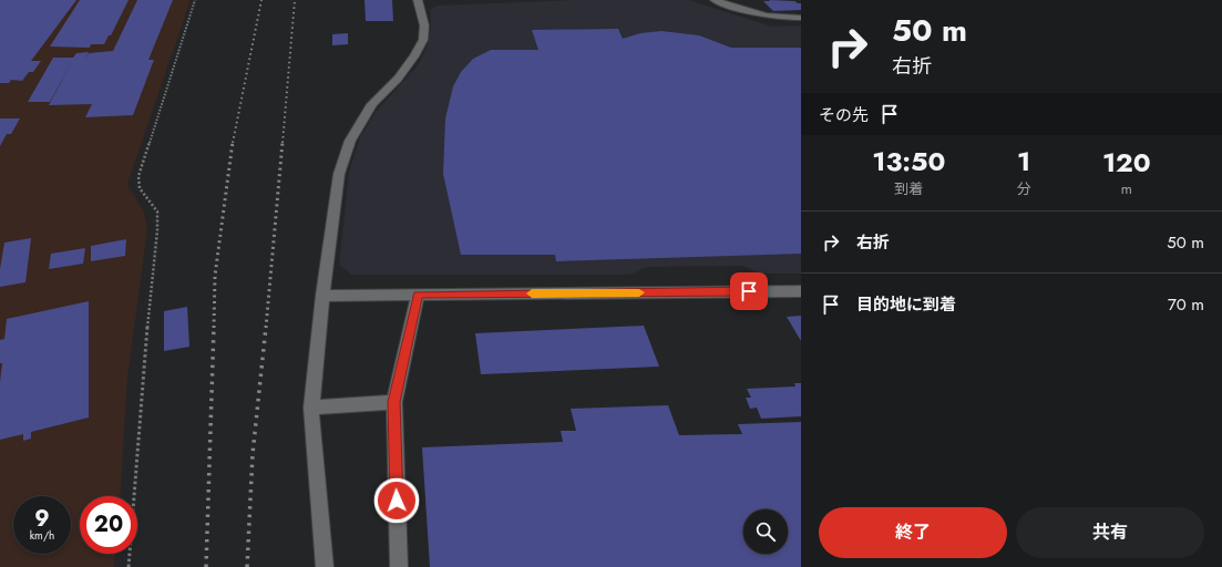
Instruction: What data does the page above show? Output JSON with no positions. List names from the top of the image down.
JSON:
{
  "page": {
    "turn": ["50 m", "右折"],
    "then": "その先",
    "eta": [
      "13:50",
      "到着",
      "1",
      "分",
      "120",
      "m"
    ],
    "list": [
      {
        "name": "右折",
        "value": "50 m"
      },
      {
        "name": "目的地に到着",
        "value": "70 m"
      }
    ],
    "speed": "9 km/h",
    "limit": "20",
    "buttons": ["終了", "共有"]
  }
}
